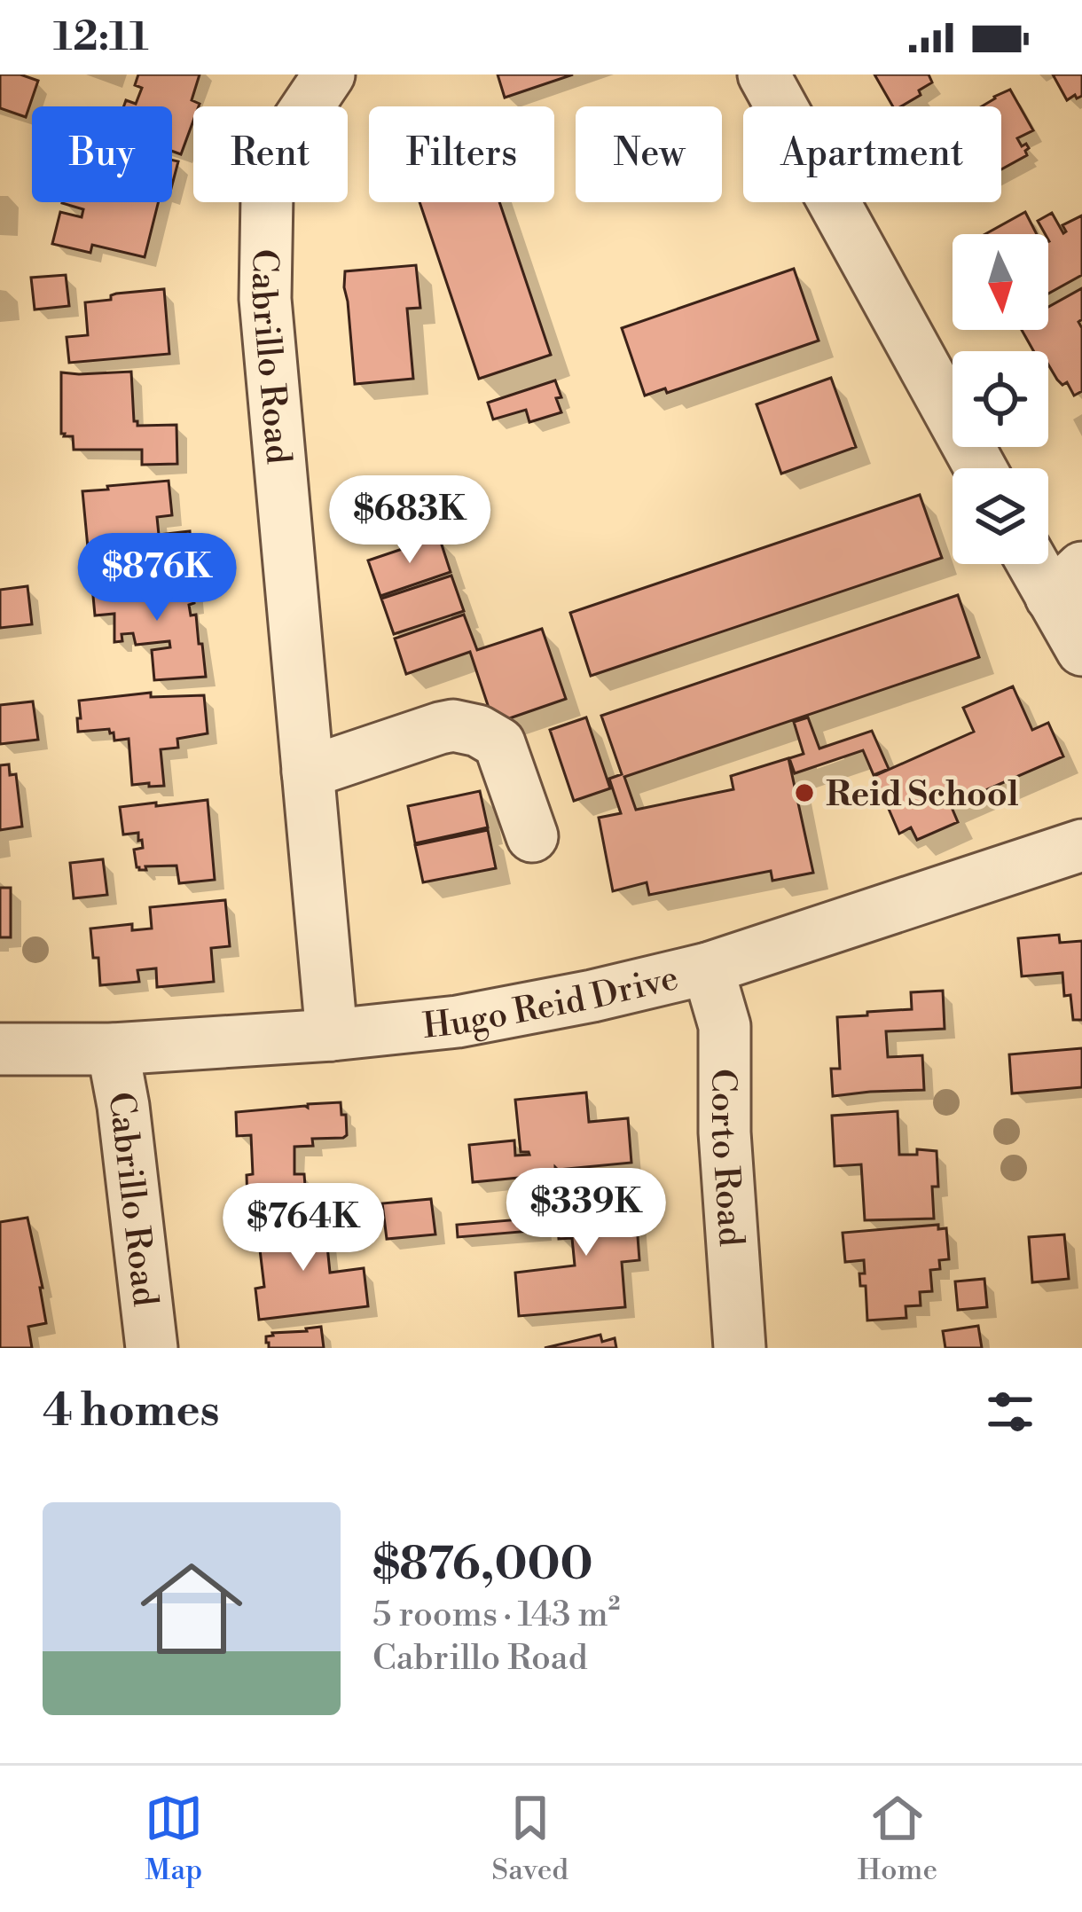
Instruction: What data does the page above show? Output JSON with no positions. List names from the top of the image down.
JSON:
{
  "streets": {
    "street": ["Cabrillo Road", "Hugo Reid Drive", "Corto Road"]
  },
  "crossings": [
    ["Cabrillo Road", "Hugo Reid Drive"],
    ["Hugo Reid Drive", "Corto Road"]
  ],
  "places": ["Reid School"],
  "north": "bottom",
  "page": {
    "status": "12:11",
    "chip": [
      "Buy",
      "Rent",
      "Filters",
      "New",
      "Apartment"
    ],
    "price": [
      "$683K",
      "$876K",
      "$339K",
      "$764K"
    ],
    "heading": "4 homes",
    "list": [
      {
        "name": "$876,000",
        "note": "5 rooms · 143 m² · Cabrillo Road"
      }
    ],
    "tabs": ["Map", "Saved", "Home"]
  }
}
